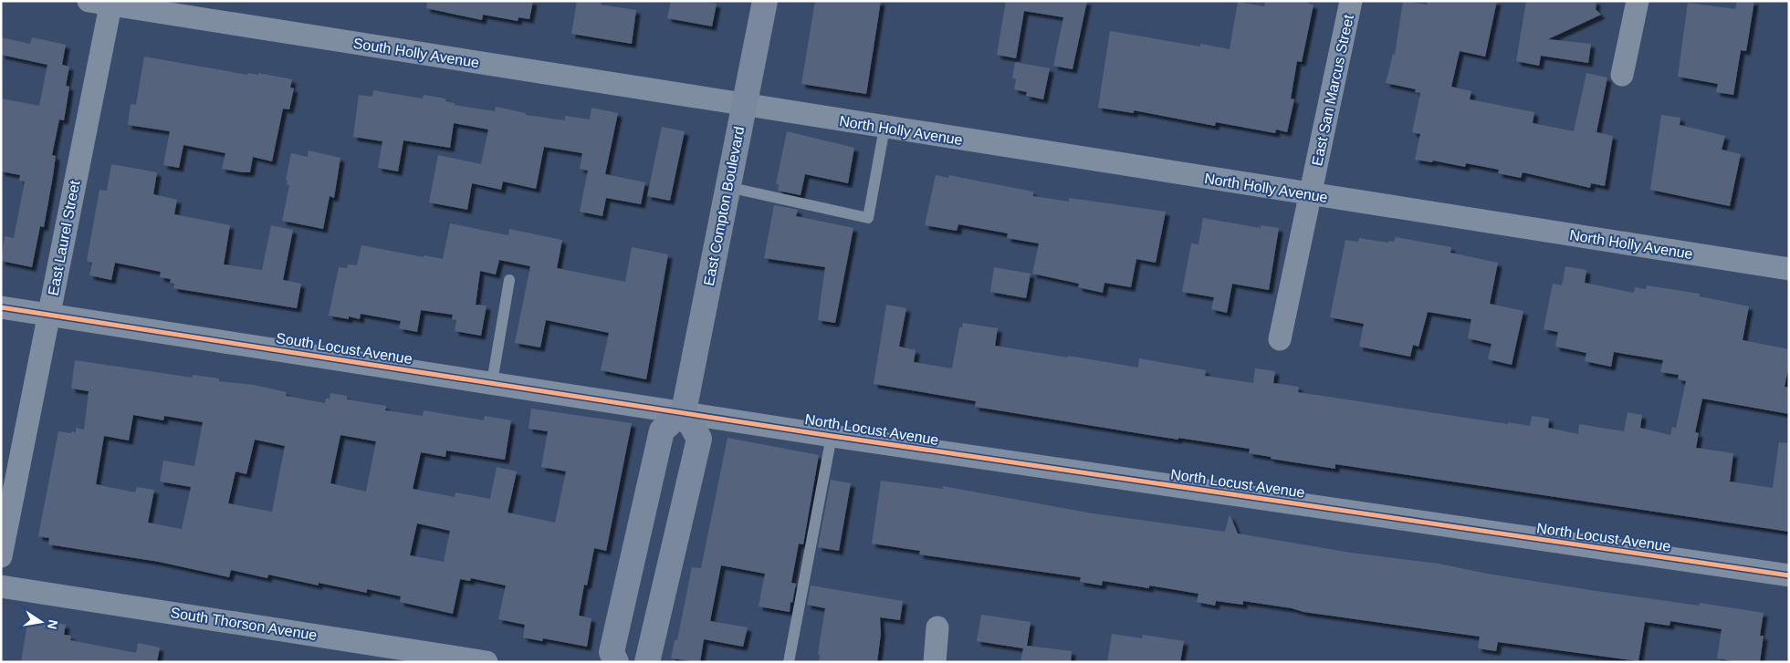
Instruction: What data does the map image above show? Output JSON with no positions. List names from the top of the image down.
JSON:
{
  "streets": {
    "main road": ["East Compton Boulevard"],
    "street": [
      "South Holly Avenue",
      "East San Marcus Street",
      "North Holly Avenue",
      "East Laurel Street",
      "South Locust Avenue",
      "North Locust Avenue",
      "South Thorson Avenue"
    ]
  },
  "crossings": [
    ["South Holly Avenue", "North Holly Avenue"],
    ["South Holly Avenue", "East Compton Boulevard"],
    ["South Holly Avenue", "East Laurel Street"],
    ["East San Marcus Street", "North Holly Avenue"],
    ["North Holly Avenue", "East Compton Boulevard"],
    ["East Compton Boulevard", "South Locust Avenue"],
    ["East Compton Boulevard", "North Locust Avenue"],
    ["East Laurel Street", "South Locust Avenue"],
    ["South Locust Avenue", "North Locust Avenue"]
  ],
  "north": "right"
}
